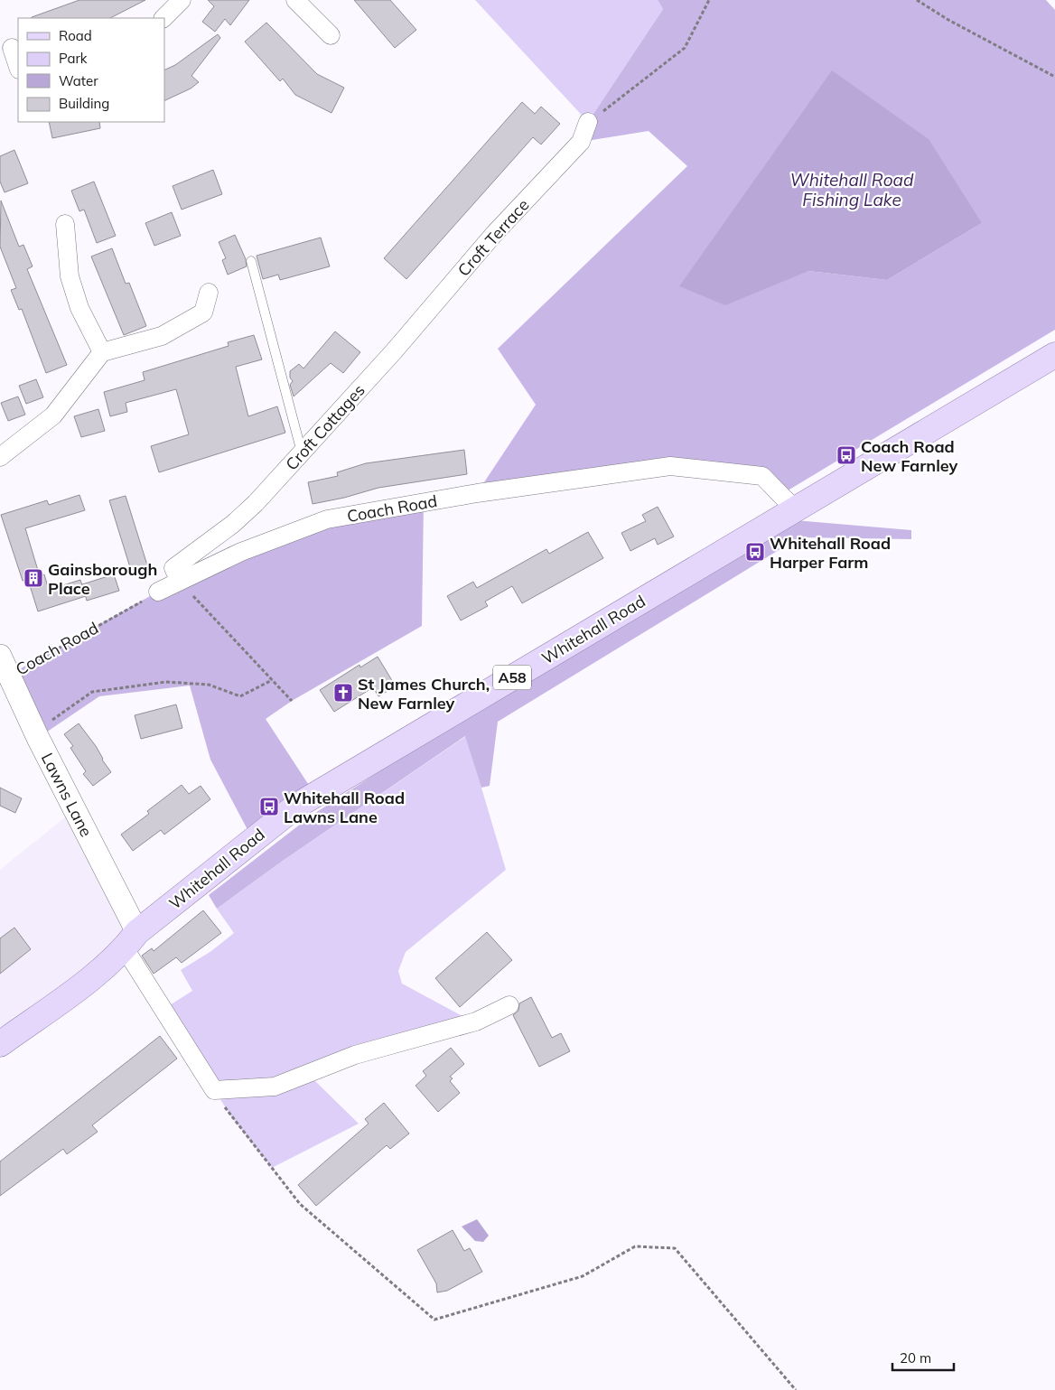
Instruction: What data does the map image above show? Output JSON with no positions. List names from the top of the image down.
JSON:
{
  "streets": {
    "main road": ["Whitehall Road", "A58"],
    "street": [
      "Croft Terrace",
      "Croft Cottages",
      "Coach Road",
      "Lawns Lane"
    ]
  },
  "crossings": [
    ["Croft Terrace", "Croft Cottages"],
    ["Croft Cottages", "Coach Road"],
    ["Coach Road", "Whitehall Road"],
    ["Coach Road", "Lawns Lane"],
    ["Whitehall Road", "Lawns Lane"]
  ],
  "water": ["Whitehall Road Fishing Lake"],
  "places": {
    "bus stop": ["Coach Road New Farnley", "Whitehall Road Harper Farm", "Whitehall Road Lawns Lane"],
    "building": ["Gainsborough Place"],
    "church": ["St James Church, New Farnley"]
  },
  "legend": [
    "Road",
    "Park",
    "Water",
    "Building"
  ],
  "scale_bar": "20 m"
}
